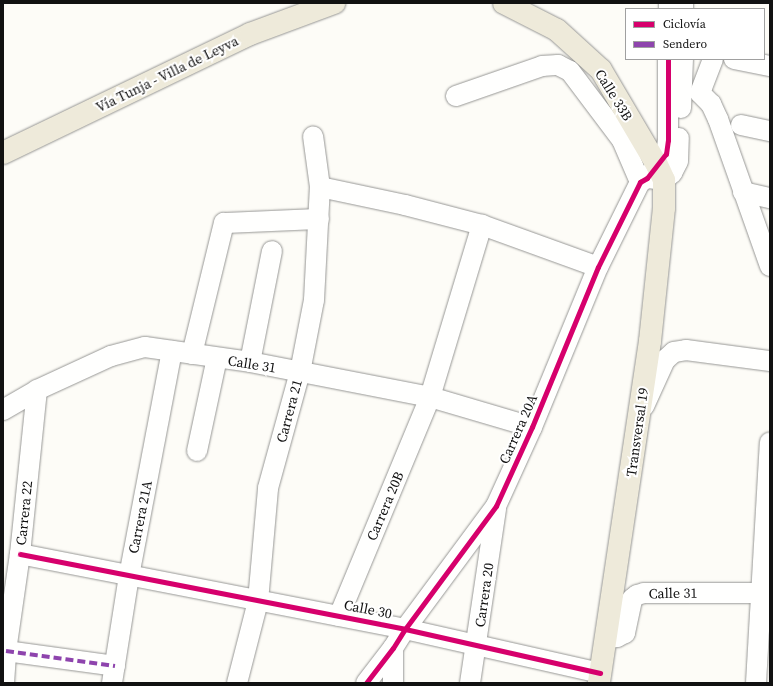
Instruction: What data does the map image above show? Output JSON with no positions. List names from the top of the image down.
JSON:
{
  "streets": {
    "main road": ["Vía Tunja - Villa de Leyva", "Calle 33B", "Transversal 19"],
    "street": [
      "Calle 31",
      "Carrera 21",
      "Carrera 20A",
      "Carrera 20B",
      "Carrera 22",
      "Carrera 21A",
      "Carrera 20",
      "Calle 30"
    ]
  },
  "crossings": [
    ["Calle 33B", "Carrera 20A"],
    ["Calle 33B", "Transversal 19"],
    ["Calle 31", "Carrera 21"],
    ["Calle 31", "Carrera 20A"],
    ["Calle 31", "Transversal 19"],
    ["Calle 31", "Carrera 20B"],
    ["Calle 31", "Carrera 22"],
    ["Calle 31", "Carrera 21A"],
    ["Carrera 21", "Calle 30"],
    ["Carrera 20A", "Transversal 19"],
    ["Carrera 20A", "Carrera 20"],
    ["Carrera 20A", "Calle 30"],
    ["Transversal 19", "Calle 30"],
    ["Carrera 20B", "Calle 30"],
    ["Carrera 22", "Calle 30"],
    ["Carrera 21A", "Calle 30"],
    ["Carrera 20", "Calle 30"]
  ],
  "legend": ["Ciclovía", "Sendero"]
}
